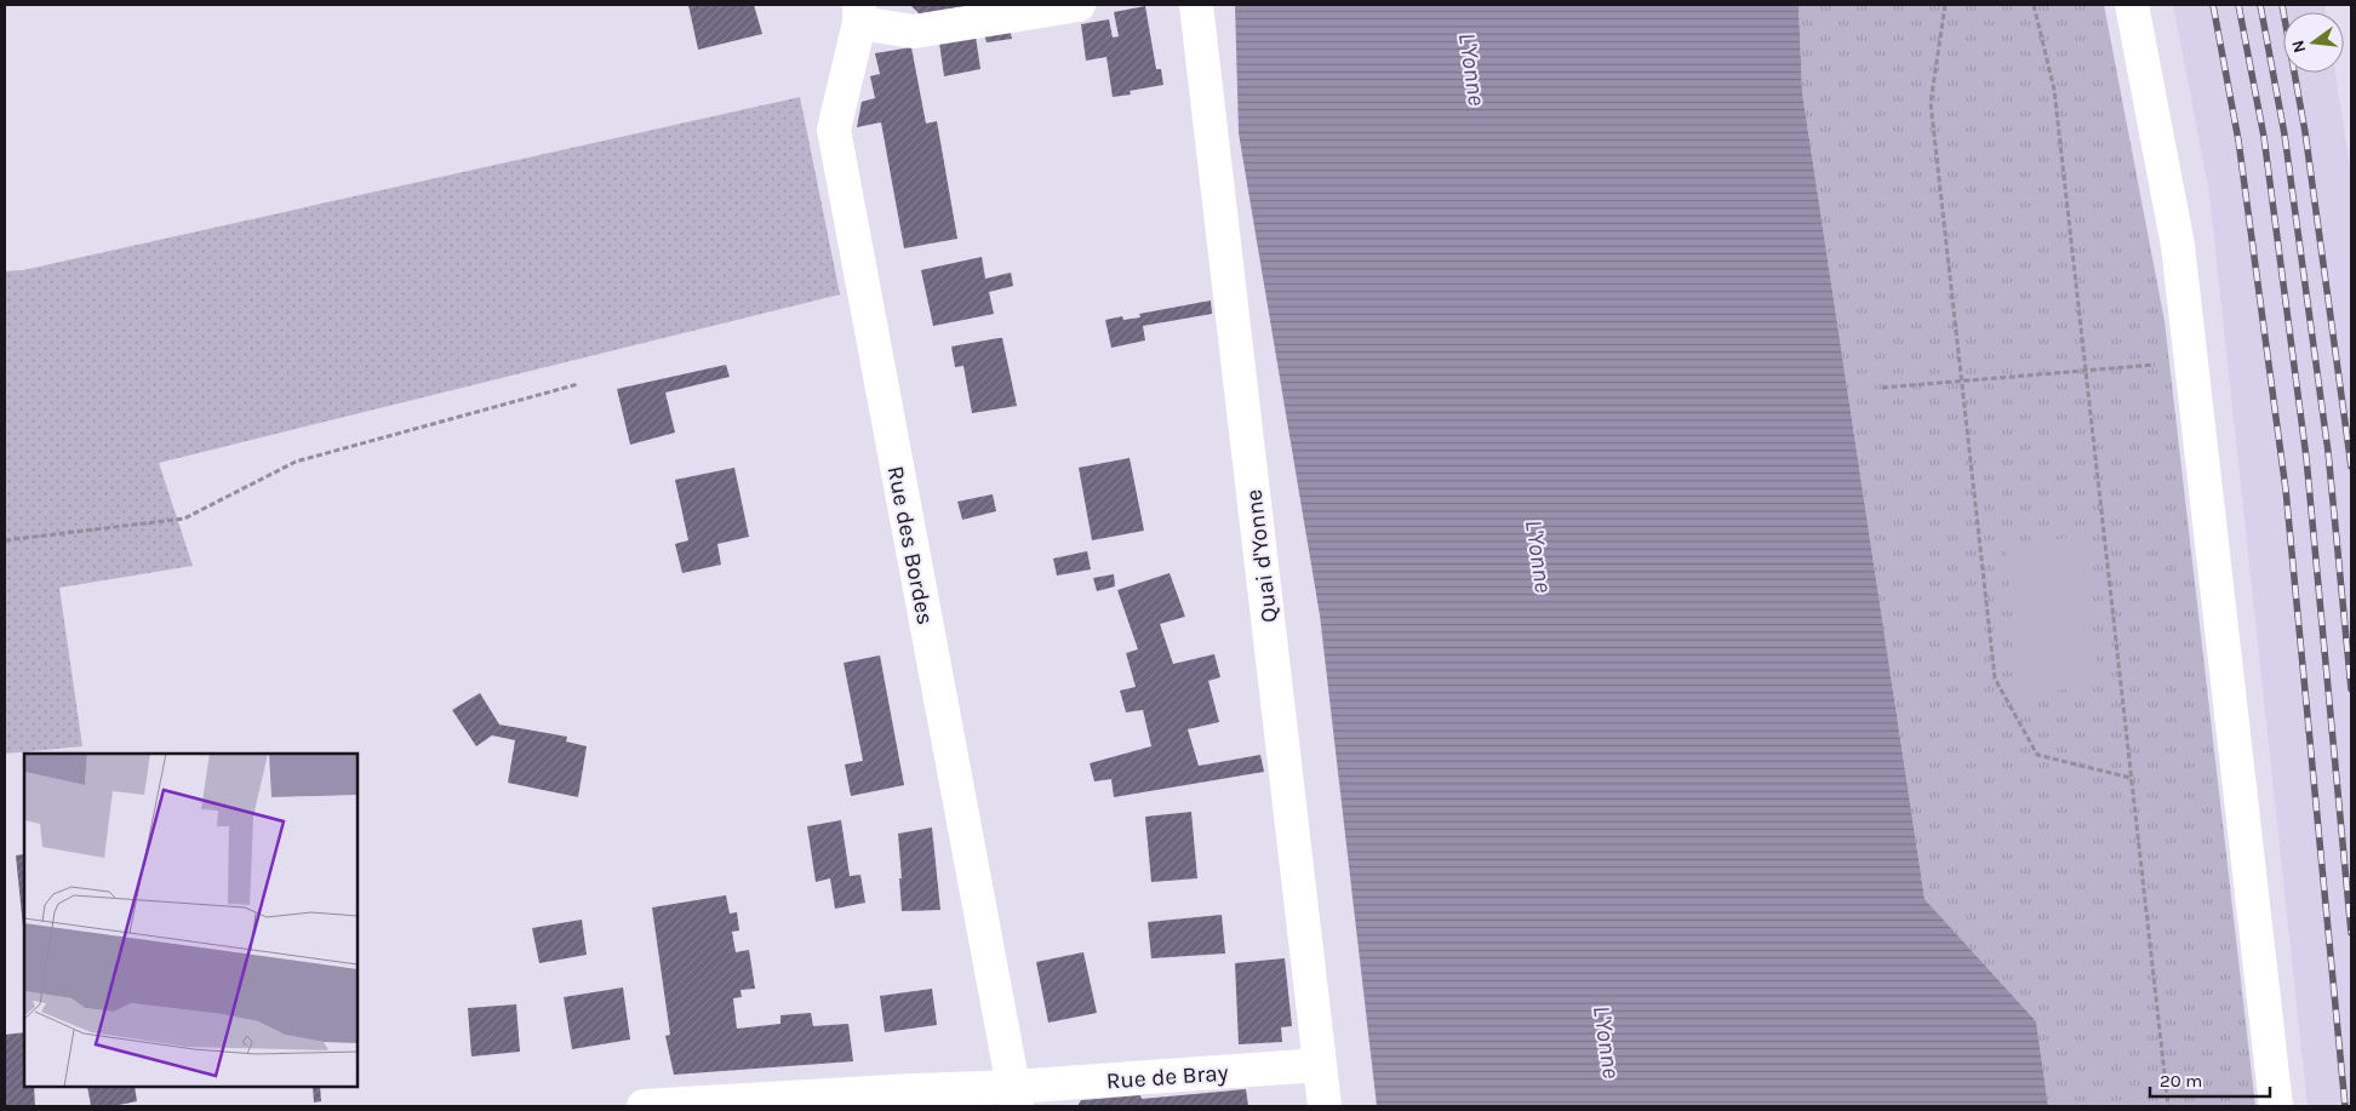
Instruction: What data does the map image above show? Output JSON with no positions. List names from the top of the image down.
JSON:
{
  "streets": {
    "street": ["Rue des Bordes", "Quai d'Yonne", "Rue de Bray"]
  },
  "crossings": [
    ["Rue des Bordes", "Rue de Bray"],
    ["Quai d'Yonne", "Rue de Bray"]
  ],
  "water": ["L'Yonne"],
  "scale_bar": "20 m",
  "north": "left"
}
